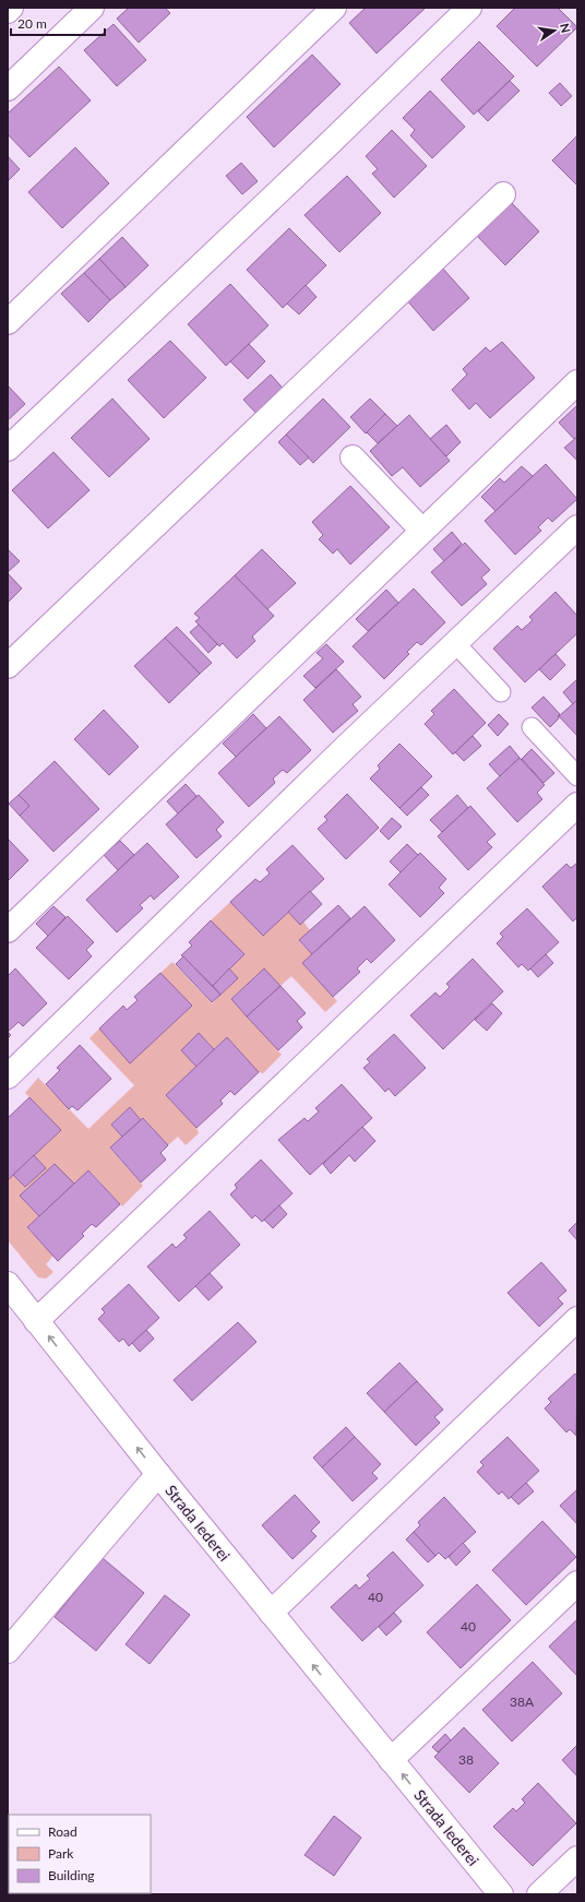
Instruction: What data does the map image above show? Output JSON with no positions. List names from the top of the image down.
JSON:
{
  "streets": {
    "street": ["Strada Iederei"]
  },
  "one_way": ["Strada Iederei"],
  "house_numbers": [
    "40",
    "40",
    "38A",
    "38"
  ],
  "legend": ["Road", "Park", "Building"],
  "scale_bar": "20 m",
  "north": "right"
}
